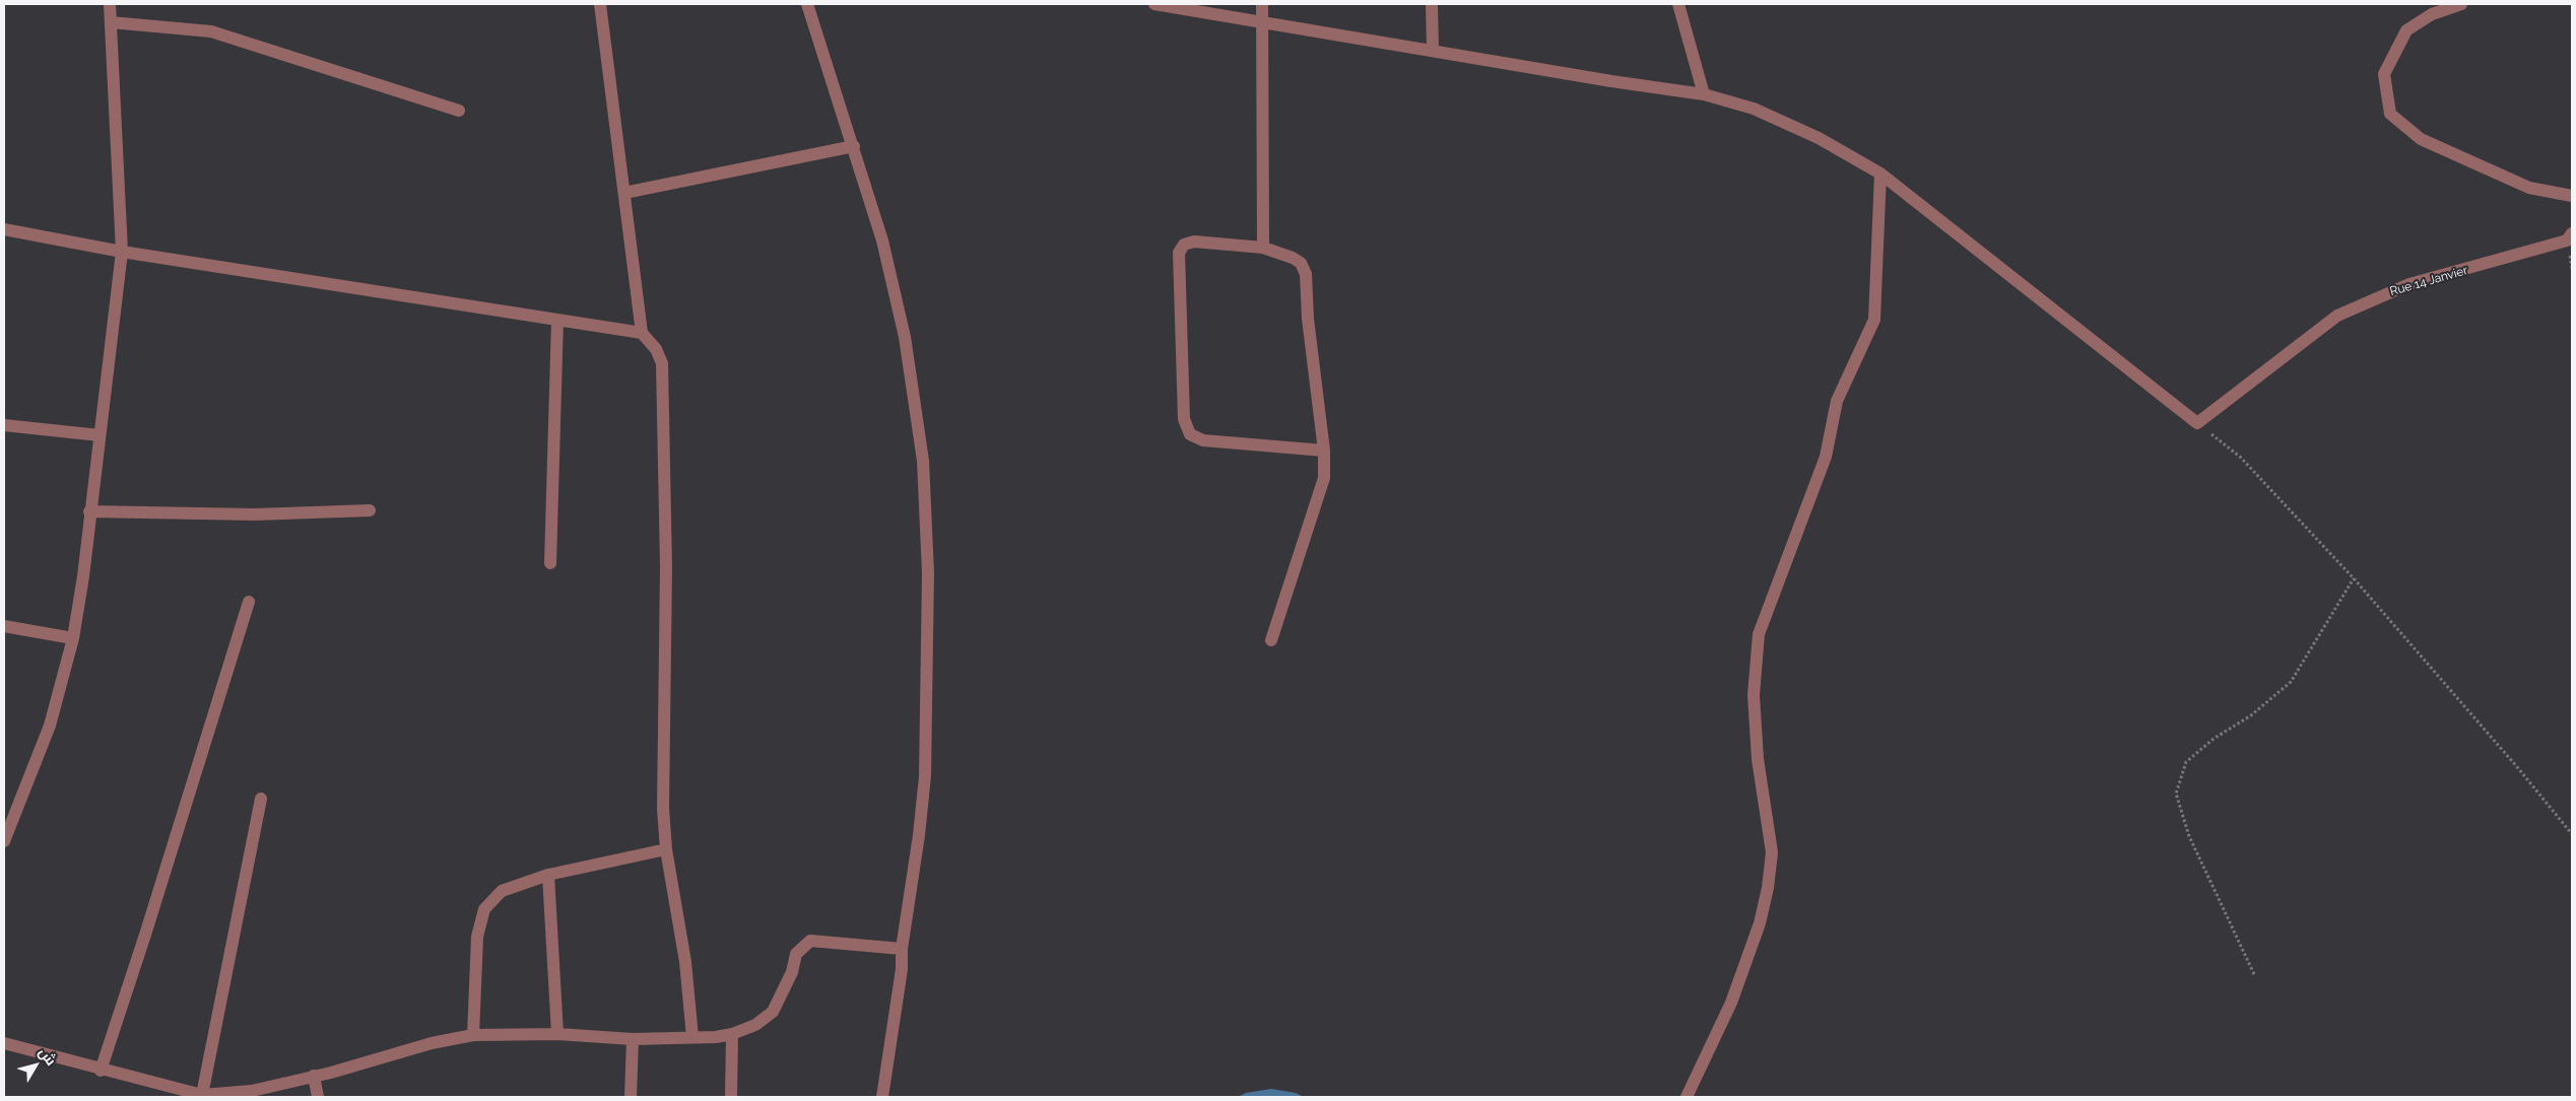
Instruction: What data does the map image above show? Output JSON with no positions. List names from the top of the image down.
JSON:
{
  "streets": {
    "street": ["Rue 14 Janvier"]
  },
  "north": "top right"
}
